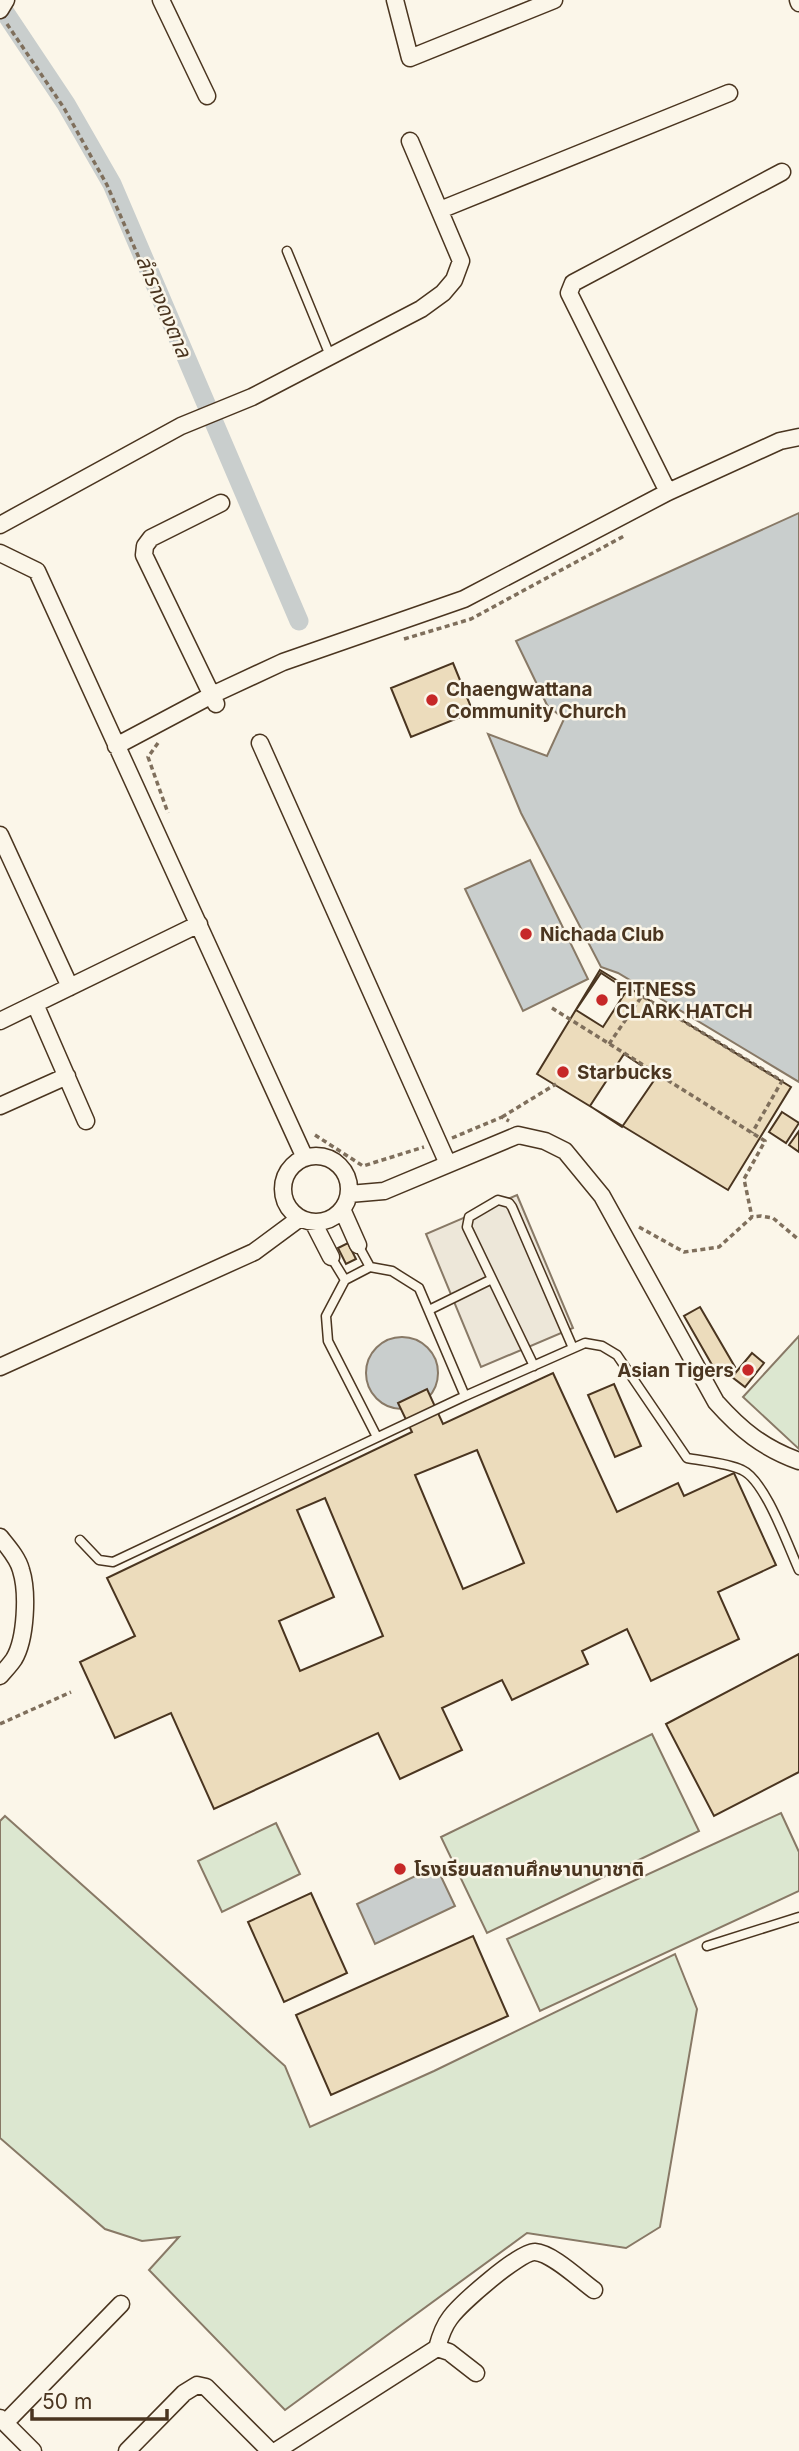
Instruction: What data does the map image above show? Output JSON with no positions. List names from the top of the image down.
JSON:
{
  "water": ["ลำรางดงตาล"],
  "places": [
    "Chaengwattana Community Church",
    "Nichada Club",
    "FITNESS CLARK HATCH",
    "Starbucks",
    "Asian Tigers",
    "โรงเรียนสถานศึกษานานาชาติ"
  ],
  "scale_bar": "50 m"
}
